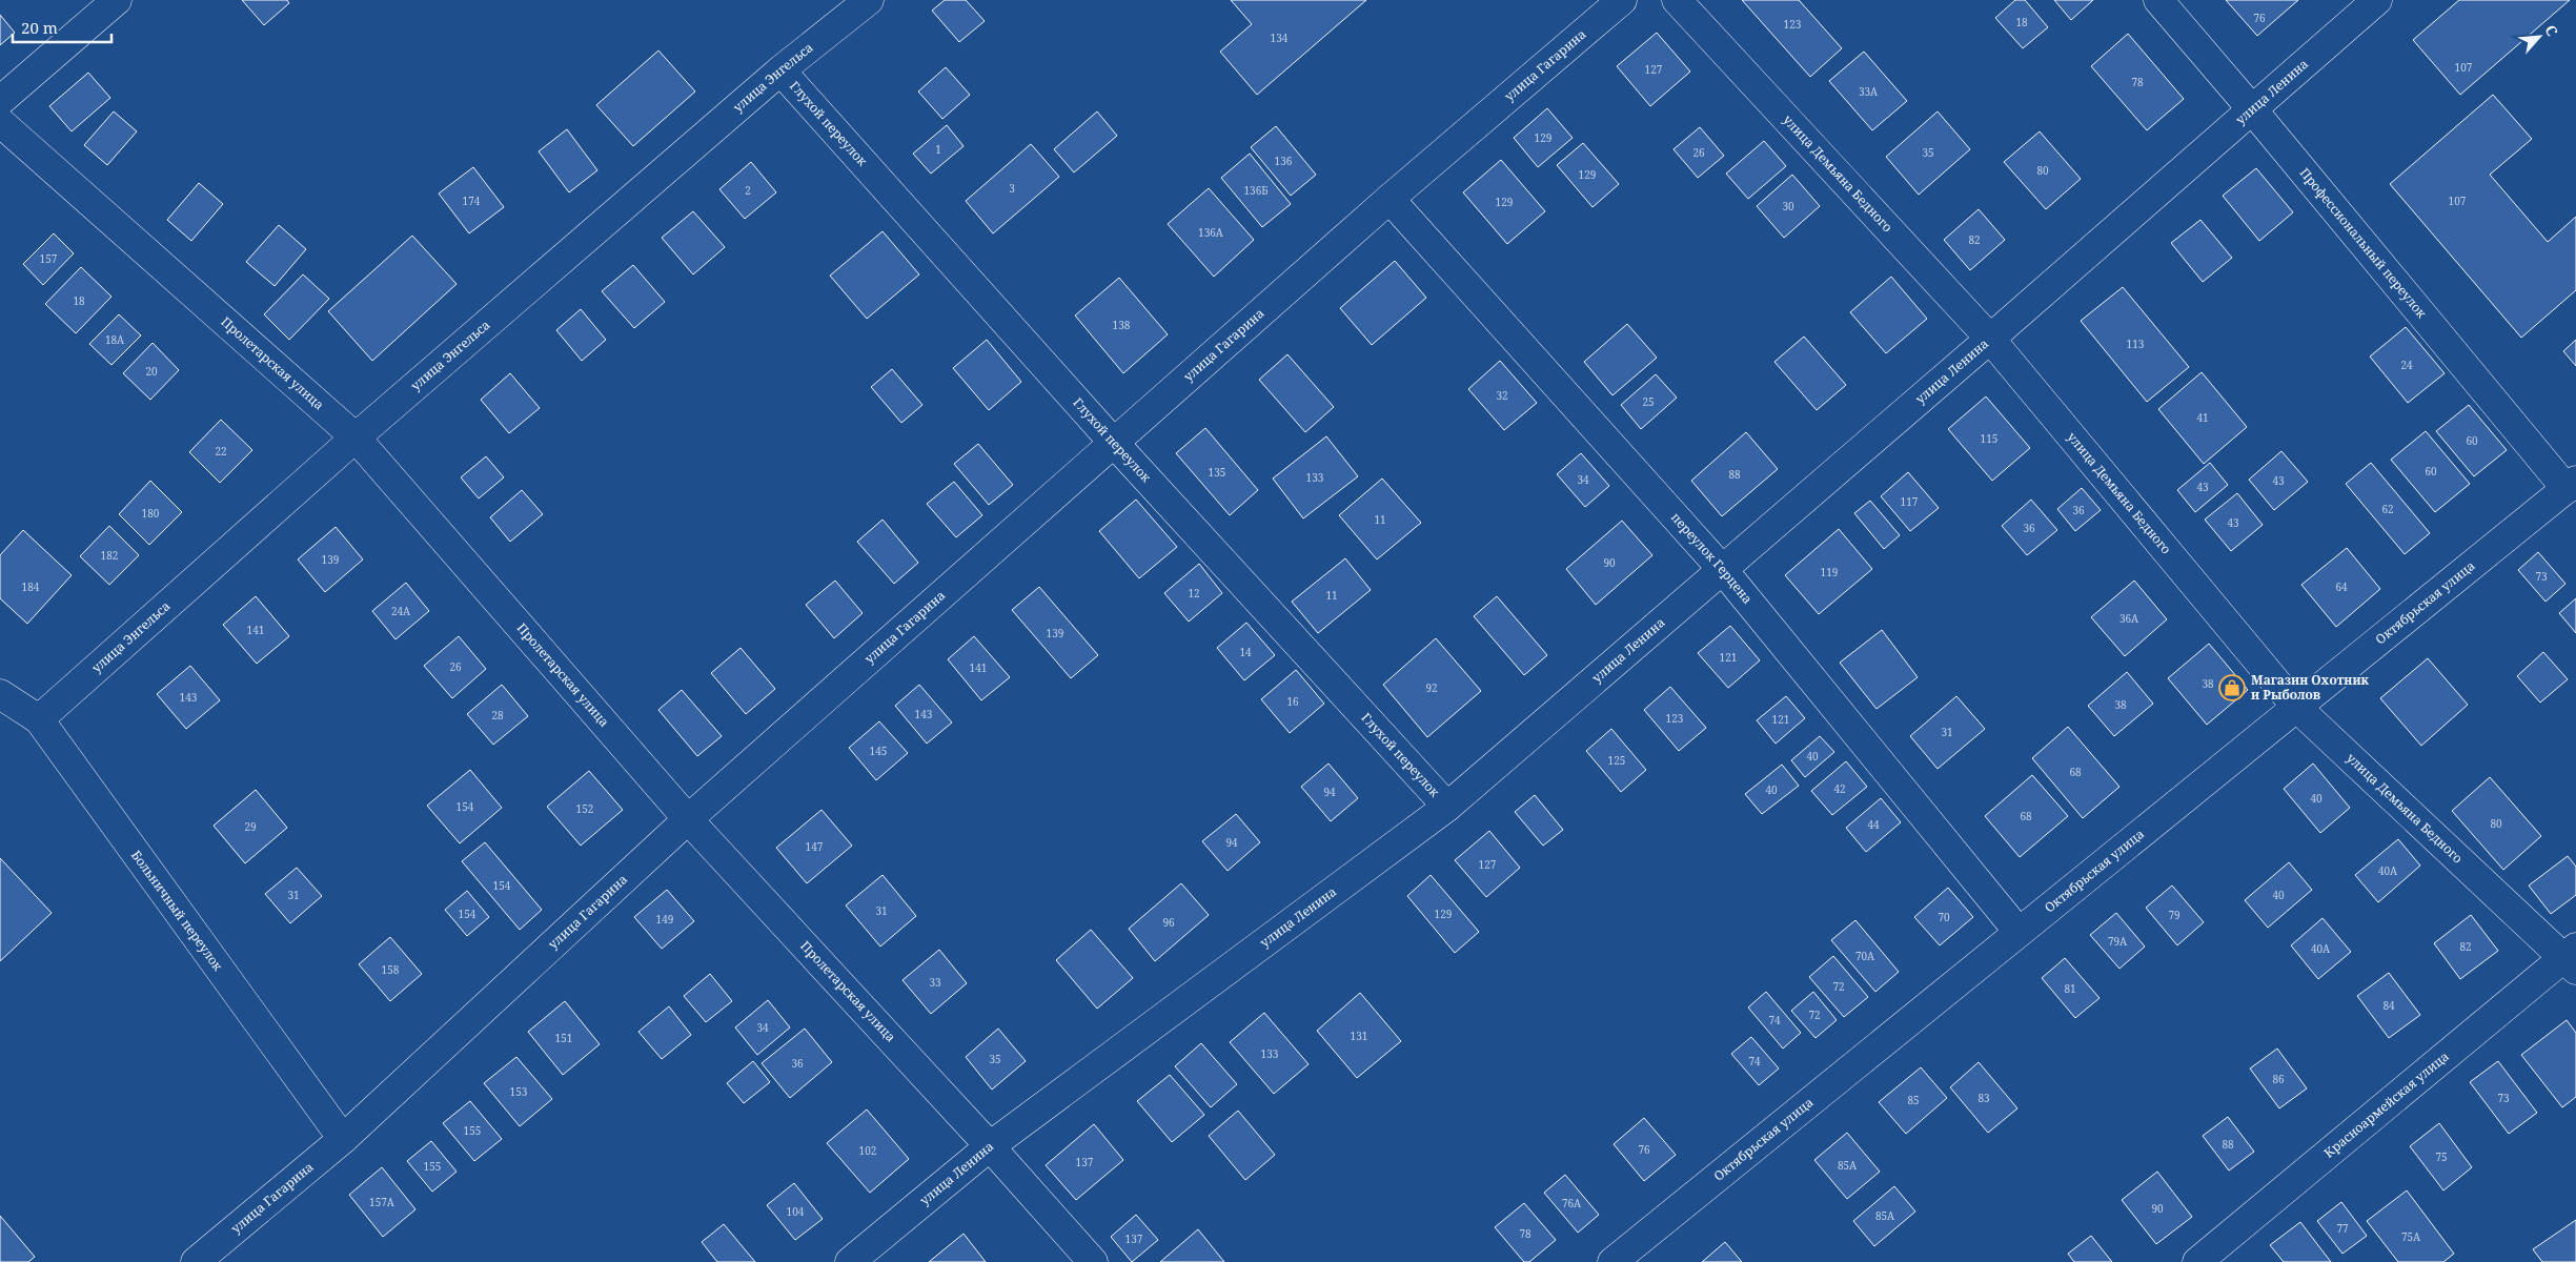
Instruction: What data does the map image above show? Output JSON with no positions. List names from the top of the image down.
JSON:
{
  "streets": {
    "street": [
      "улица Гагарина",
      "улица Энгельса",
      "улица Ленина",
      "Глухой переулок",
      "улица Демьяна Бедного",
      "Профессиональный переулок",
      "Пролетарская улица",
      "переулок Герцена",
      "Октябрьская улица",
      "Больничный переулок",
      "Красноармейская улица"
    ]
  },
  "crossings": [
    ["улица Гагарина", "Глухой переулок"],
    ["улица Гагарина", "Пролетарская улица"],
    ["улица Гагарина", "переулок Герцена"],
    ["улица Гагарина", "Больничный переулок"],
    ["улица Энгельса", "Глухой переулок"],
    ["улица Энгельса", "Пролетарская улица"],
    ["улица Энгельса", "Больничный переулок"],
    ["улица Ленина", "Глухой переулок"],
    ["улица Ленина", "улица Демьяна Бедного"],
    ["улица Ленина", "Профессиональный переулок"],
    ["улица Ленина", "Пролетарская улица"],
    ["улица Ленина", "переулок Герцена"],
    ["улица Демьяна Бедного", "Октябрьская улица"],
    ["улица Демьяна Бедного", "Красноармейская улица"],
    ["Профессиональный переулок", "Октябрьская улица"],
    ["переулок Герцена", "Октябрьская улица"]
  ],
  "places": {
    "shop": ["Магазин Охотник и Рыболов"]
  },
  "house_numbers": [
    "76",
    "18",
    "123",
    "134",
    "107",
    "127",
    "78",
    "33А",
    "129",
    "1",
    "26",
    "35",
    "136",
    "80",
    "129",
    "3",
    "2",
    "136Б",
    "174",
    "107",
    "129",
    "30",
    "136А",
    "82",
    "157",
    "18",
    "138",
    "18А",
    "113",
    "24",
    "20",
    "32",
    "25",
    "41",
    "115",
    "60",
    "22",
    "60",
    "135",
    "88",
    "133",
    "34",
    "43",
    "43",
    "117",
    "62",
    "36",
    "180",
    "11",
    "43",
    "36",
    "182",
    "139",
    "90",
    "119",
    "73",
    "184",
    "64",
    "12",
    "11",
    "24А",
    "36А",
    "141",
    "139",
    "14",
    "121",
    "26",
    "141",
    "38",
    "92",
    "143",
    "16",
    "38",
    "143",
    "28",
    "123",
    "121",
    "31",
    "145",
    "40",
    "125",
    "68",
    "42",
    "40",
    "94",
    "40",
    "154",
    "152",
    "68",
    "80",
    "44",
    "29",
    "94",
    "147",
    "127",
    "40А",
    "154",
    "31",
    "40",
    "31",
    "154",
    "129",
    "79",
    "70",
    "149",
    "96",
    "79А",
    "82",
    "40А",
    "70А",
    "158",
    "33",
    "72",
    "81",
    "84",
    "72",
    "74",
    "34",
    "131",
    "151",
    "133",
    "35",
    "74",
    "36",
    "86",
    "153",
    "83",
    "73",
    "85",
    "155",
    "88",
    "76",
    "102",
    "75",
    "137",
    "85А",
    "155",
    "157А",
    "76А",
    "90",
    "104",
    "85А",
    "77",
    "78",
    "75А",
    "137"
  ],
  "scale_bar": "20 m",
  "north": "top right"
}
